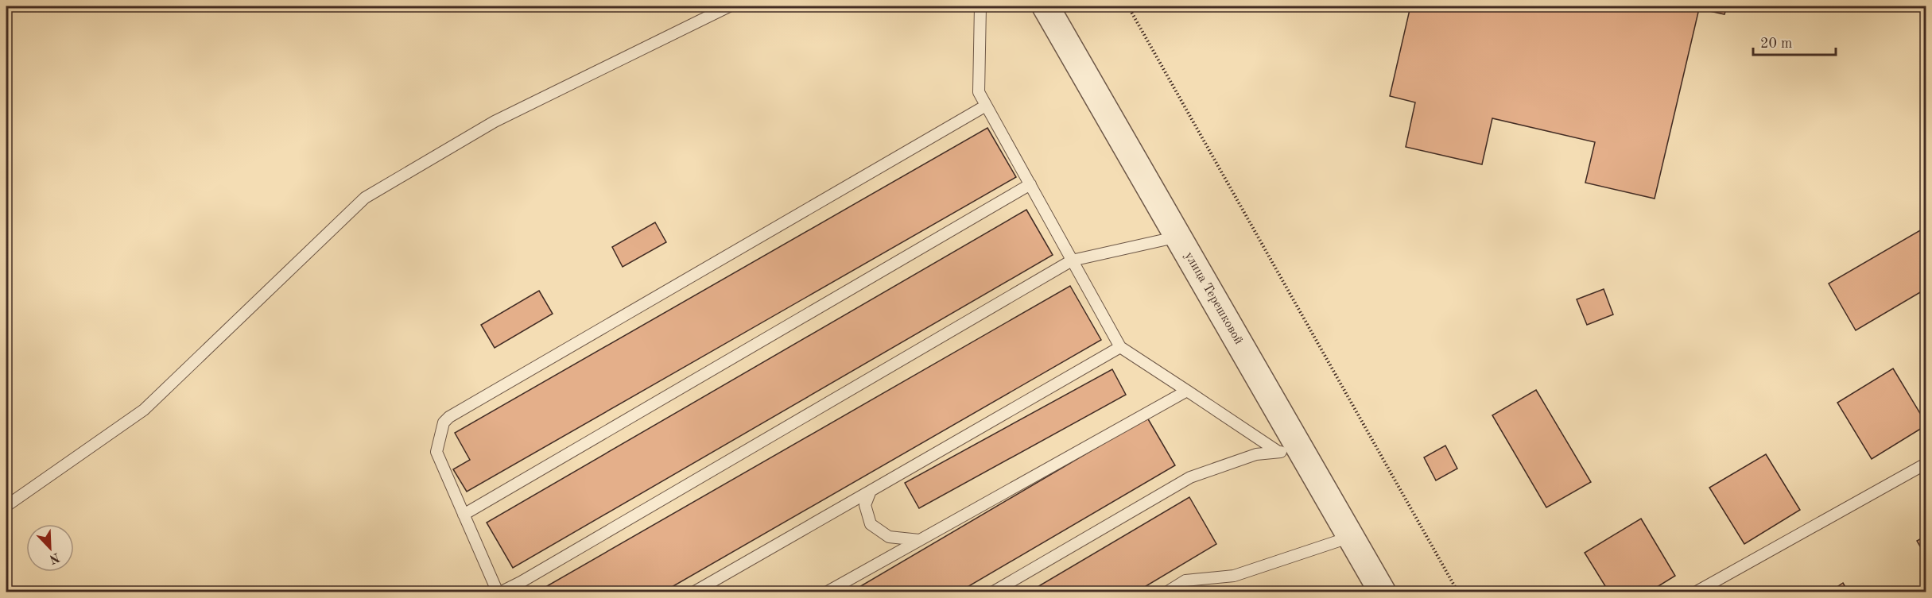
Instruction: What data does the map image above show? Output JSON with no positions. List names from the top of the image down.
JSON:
{
  "streets": {
    "street": ["улица Терешковой"]
  },
  "scale_bar": "20 m",
  "north": "bottom right"
}
